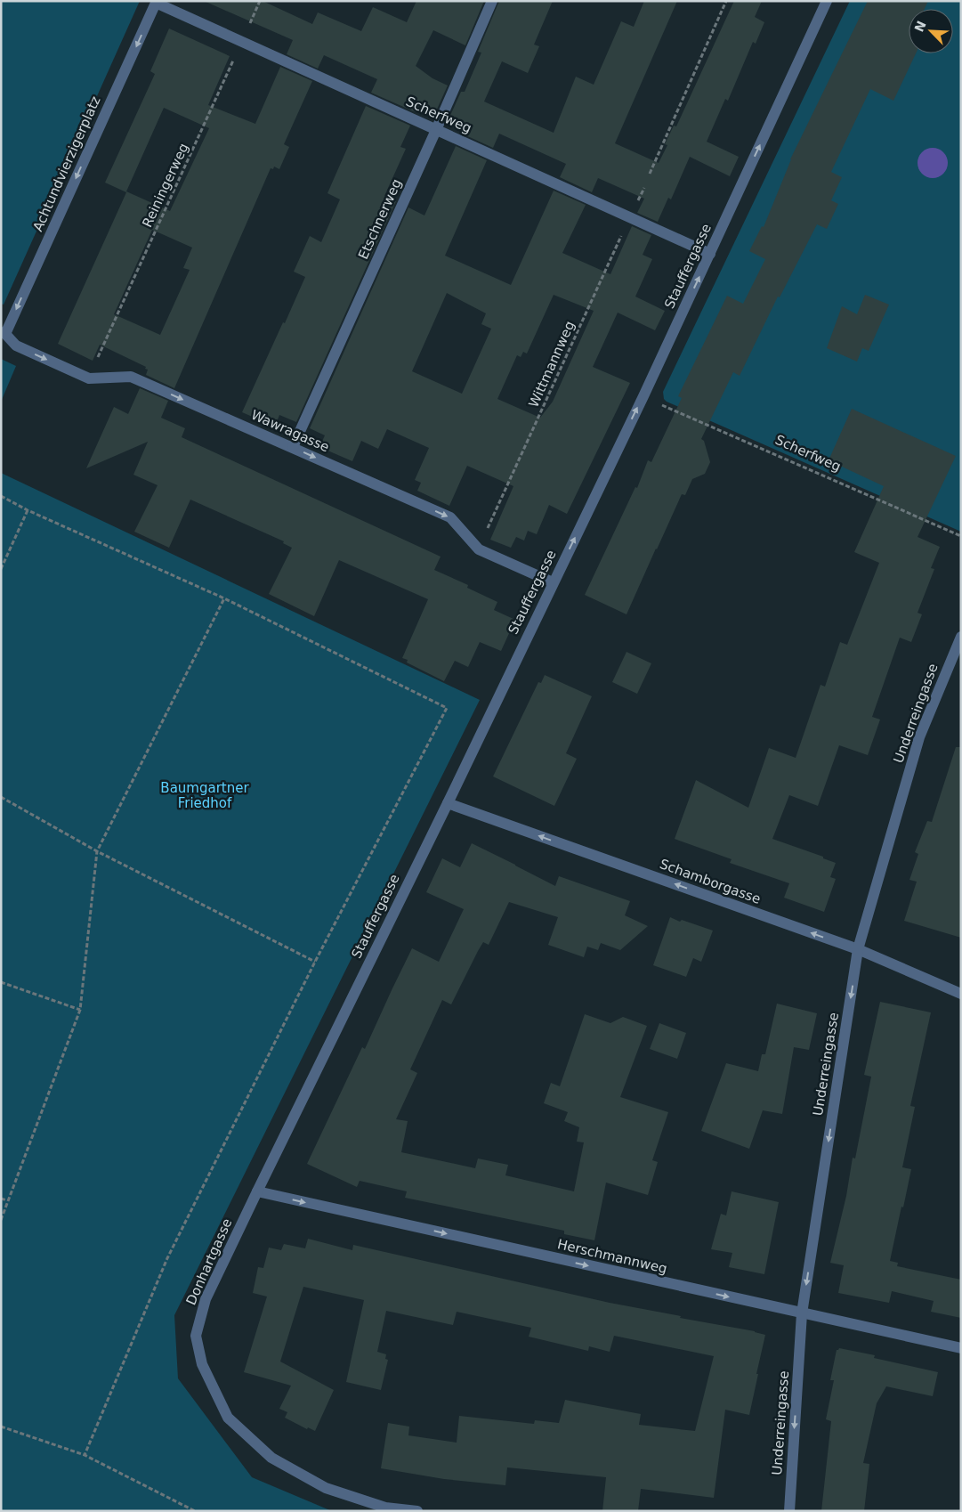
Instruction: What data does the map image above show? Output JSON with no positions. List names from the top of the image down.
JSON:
{
  "streets": {
    "street": [
      "Scherfweg",
      "Achtundvierzigerplatz",
      "Etschnerweg",
      "Stauffergasse",
      "Wawragasse",
      "Underreingasse",
      "Schamborgasse",
      "Herschmannweg",
      "Donhartgasse"
    ],
    "path": ["Reiningerweg", "Wittmannweg"]
  },
  "crossings": [
    ["Scherfweg", "Achtundvierzigerplatz"],
    ["Scherfweg", "Reiningerweg"],
    ["Scherfweg", "Etschnerweg"],
    ["Scherfweg", "Stauffergasse"],
    ["Scherfweg", "Wittmannweg"],
    ["Achtundvierzigerplatz", "Wawragasse"],
    ["Reiningerweg", "Wawragasse"],
    ["Etschnerweg", "Wawragasse"],
    ["Stauffergasse", "Wawragasse"],
    ["Stauffergasse", "Schamborgasse"],
    ["Stauffergasse", "Herschmannweg"],
    ["Stauffergasse", "Donhartgasse"],
    ["Wittmannweg", "Wawragasse"],
    ["Underreingasse", "Schamborgasse"],
    ["Underreingasse", "Herschmannweg"],
    ["Herschmannweg", "Donhartgasse"]
  ],
  "one_way": [
    "Achtundvierzigerplatz",
    "Stauffergasse",
    "Wawragasse",
    "Underreingasse",
    "Schamborgasse",
    "Herschmannweg"
  ],
  "parks": ["Baumgartner Friedhof"],
  "north": "top left"
}
